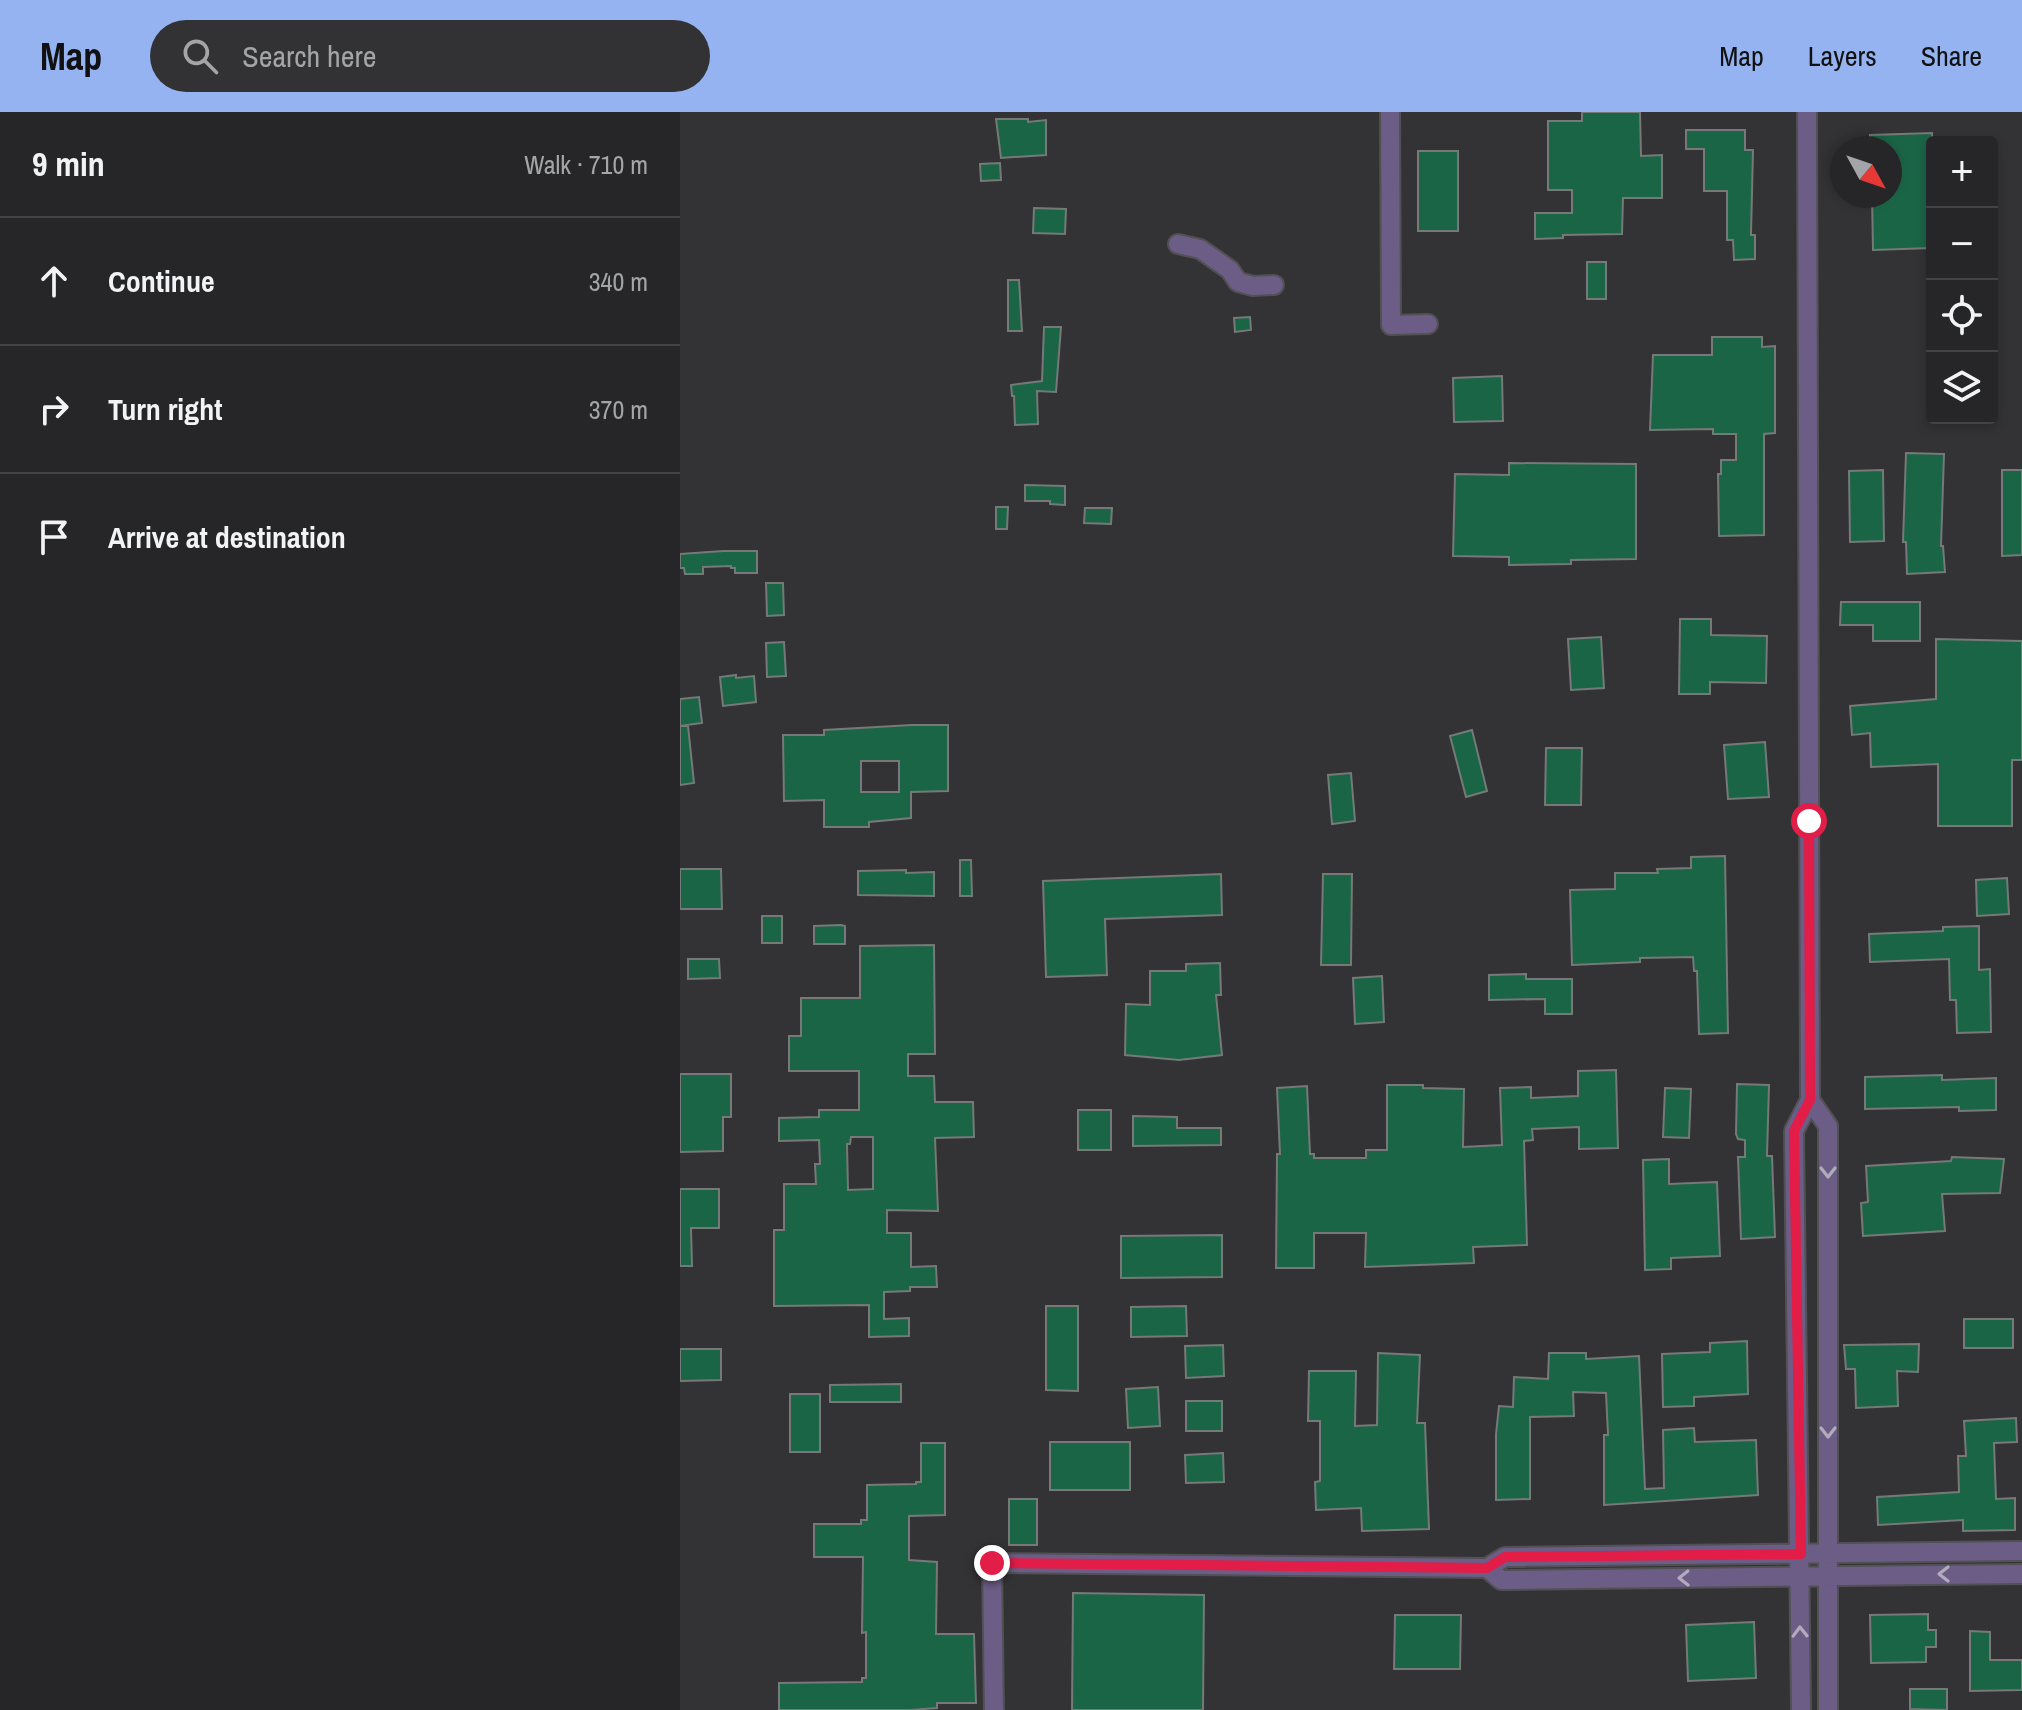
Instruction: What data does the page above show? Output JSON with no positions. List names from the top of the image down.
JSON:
{
  "north": "bottom right",
  "page": {
    "header": "Map",
    "search": "Search here",
    "nav": ["Map", "Layers", "Share"],
    "heading": ["9 min", "Walk · 710 m"],
    "map_buttons": ["+", "−"],
    "list": [
      ["Continue", "340 m"],
      ["Turn right", "370 m"],
      "Arrive at destination"
    ]
  }
}
